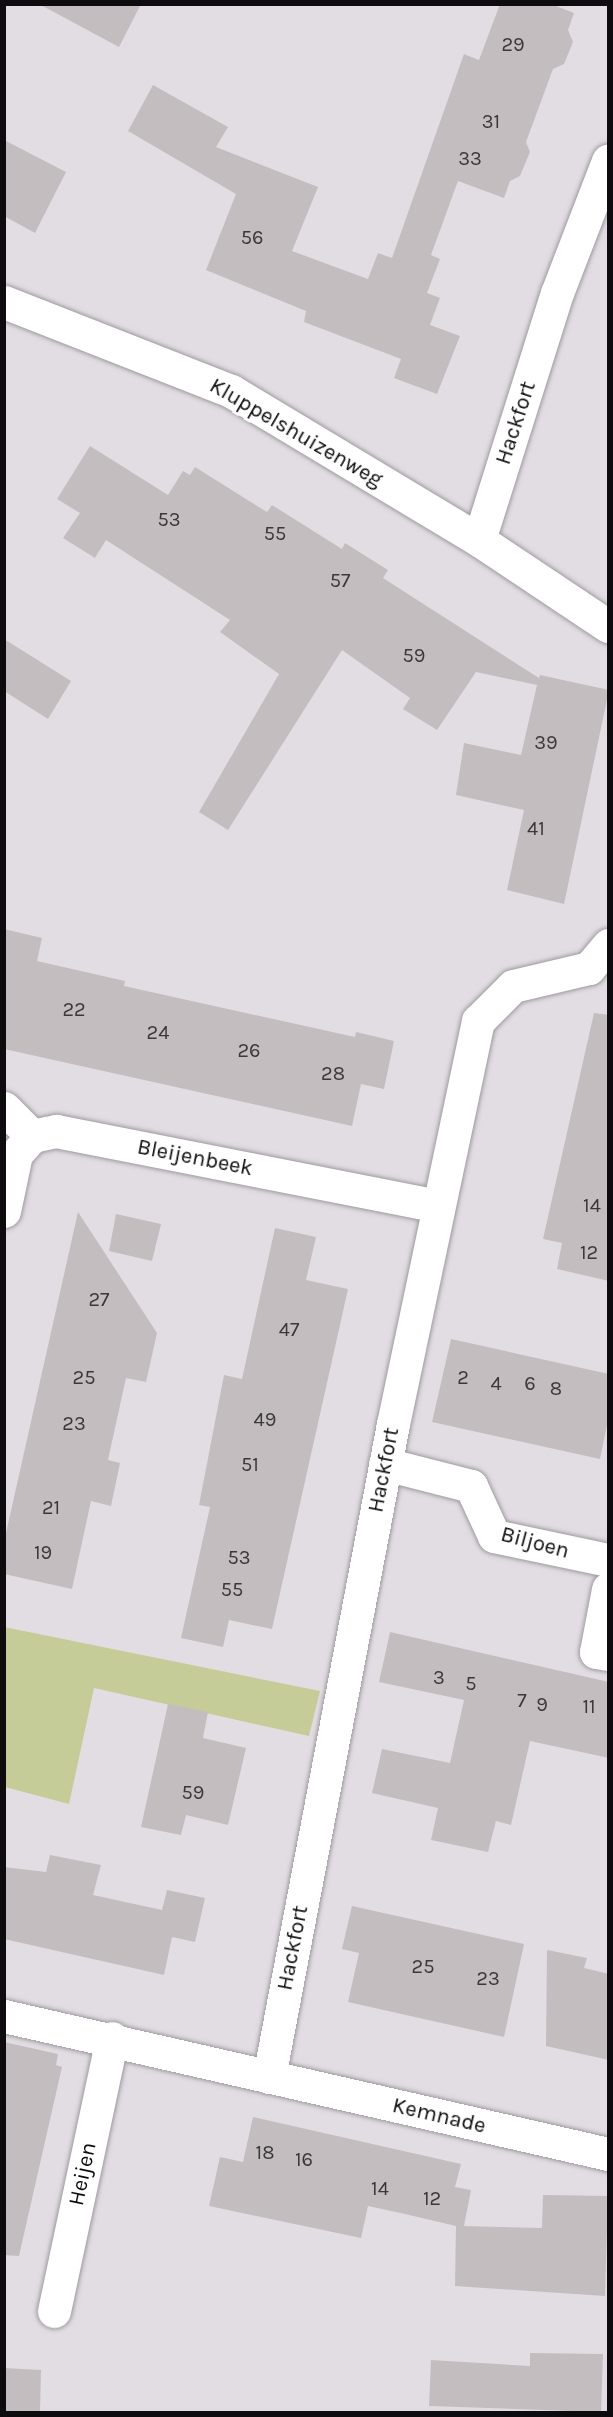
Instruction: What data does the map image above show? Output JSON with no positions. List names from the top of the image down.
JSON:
{
  "streets": {
    "street": [
      "Hackfort",
      "Kluppelshuizenweg",
      "Bleijenbeek",
      "Biljoen",
      "Kemnade",
      "Heijen"
    ]
  },
  "crossings": [
    ["Hackfort", "Kluppelshuizenweg"],
    ["Hackfort", "Bleijenbeek"],
    ["Hackfort", "Biljoen"],
    ["Hackfort", "Kemnade"]
  ],
  "house_numbers": [
    "29",
    "31",
    "33",
    "56",
    "53",
    "55",
    "57",
    "59",
    "39",
    "41",
    "22",
    "24",
    "26",
    "28",
    "14",
    "12",
    "27",
    "47",
    "25",
    "2",
    "4",
    "6",
    "8",
    "49",
    "23",
    "51",
    "21",
    "19",
    "53",
    "55",
    "3",
    "5",
    "7",
    "9",
    "11",
    "59",
    "25",
    "23",
    "18",
    "16",
    "14",
    "12"
  ]
}
